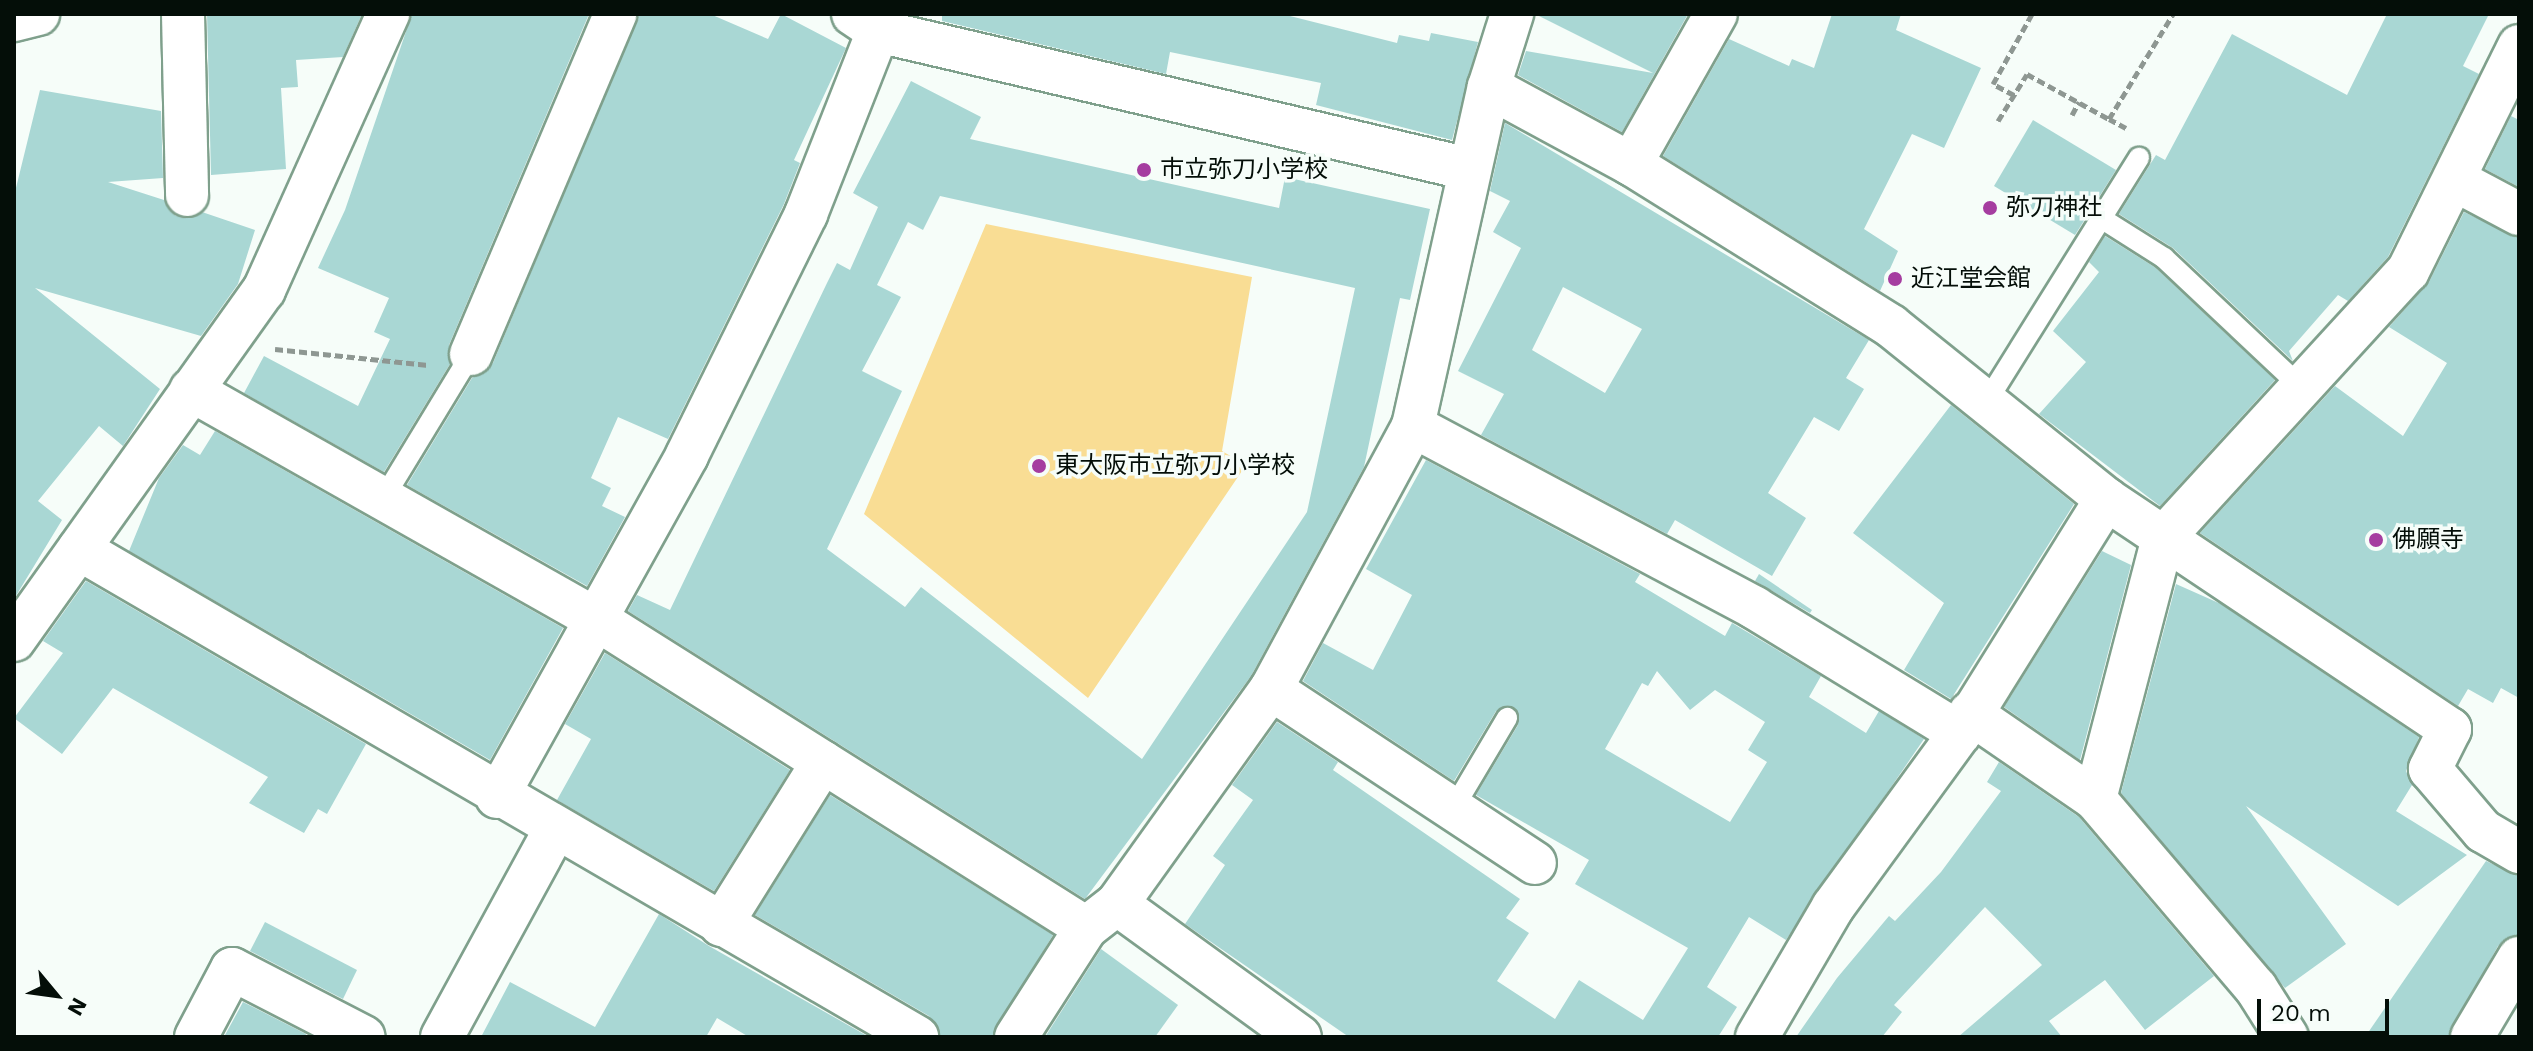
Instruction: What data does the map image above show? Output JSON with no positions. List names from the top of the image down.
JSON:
{
  "places": [
    "市立弥刀小学校",
    "弥刀神社",
    "近江堂会館",
    "東大阪市立弥刀小学校",
    "佛願寺"
  ],
  "scale_bar": "20 m",
  "north": "bottom right"
}
